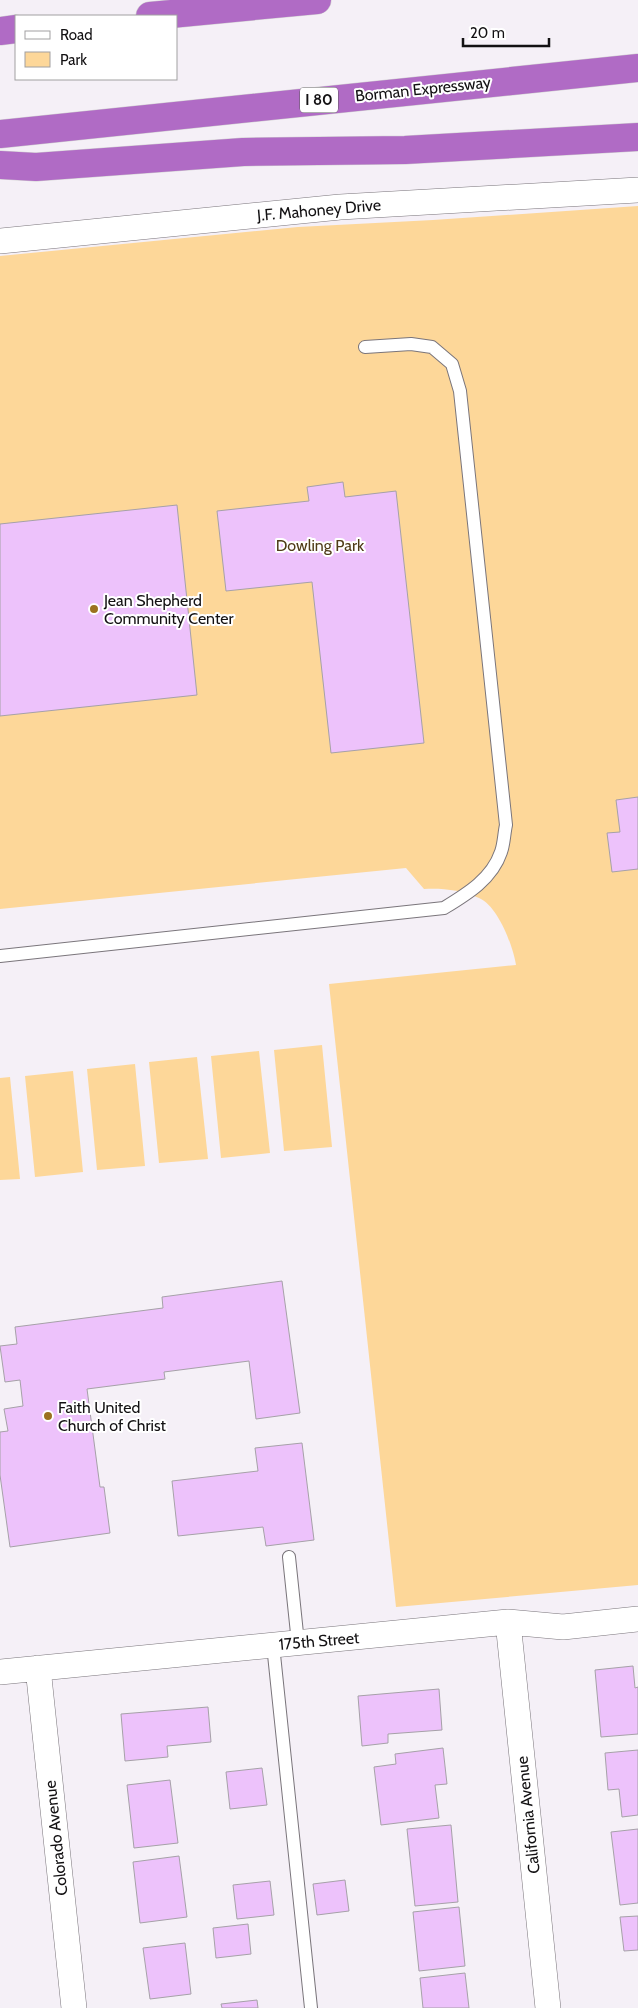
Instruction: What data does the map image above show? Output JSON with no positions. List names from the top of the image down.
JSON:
{
  "streets": {
    "highway": ["Borman Expressway", "I 80"],
    "street": [
      "J.F. Mahoney Drive",
      "175th Street",
      "California Avenue",
      "Colorado Avenue"
    ]
  },
  "crossings": [
    ["175th Street", "California Avenue"],
    ["175th Street", "Colorado Avenue"]
  ],
  "parks": ["Dowling Park"],
  "places": ["Jean Shepherd Community Center", "Faith United Church of Christ"],
  "legend": ["Road", "Park"],
  "scale_bar": "20 m"
}
